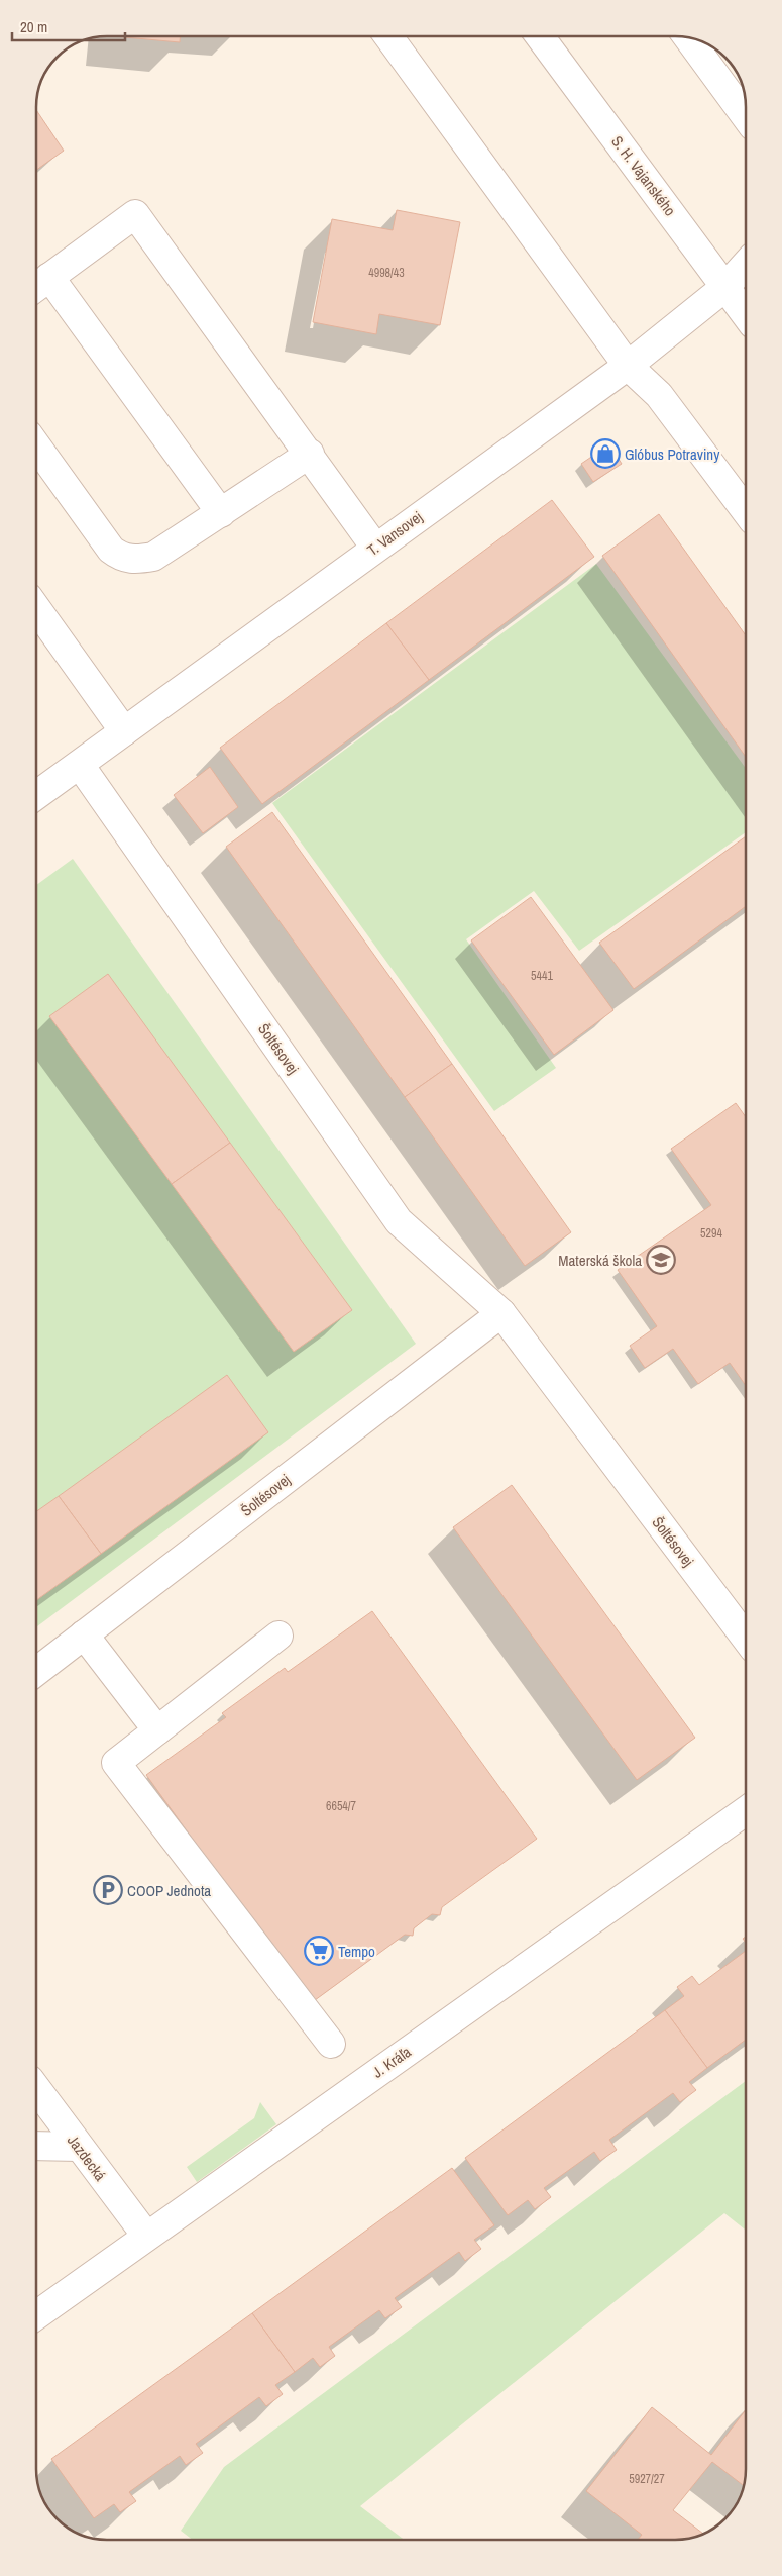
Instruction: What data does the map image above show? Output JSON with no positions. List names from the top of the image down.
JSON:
{
  "streets": {
    "street": [
      "S. H. Vajanského",
      "T. Vansovej",
      "Šoltésovej",
      "J. Kráľa",
      "Jazdecká"
    ]
  },
  "crossings": [
    ["S. H. Vajanského", "T. Vansovej"],
    ["T. Vansovej", "Šoltésovej"],
    ["J. Kráľa", "Jazdecká"]
  ],
  "places": {
    "shop": ["Glóbus Potraviny"],
    "school or university": ["Materská škola"],
    "parking": ["COOP Jednota"],
    "supermarket": ["Tempo"]
  },
  "house_numbers": [
    "4998/43",
    "5441",
    "5294",
    "6654/7",
    "5927/27"
  ],
  "scale_bar": "20 m"
}
